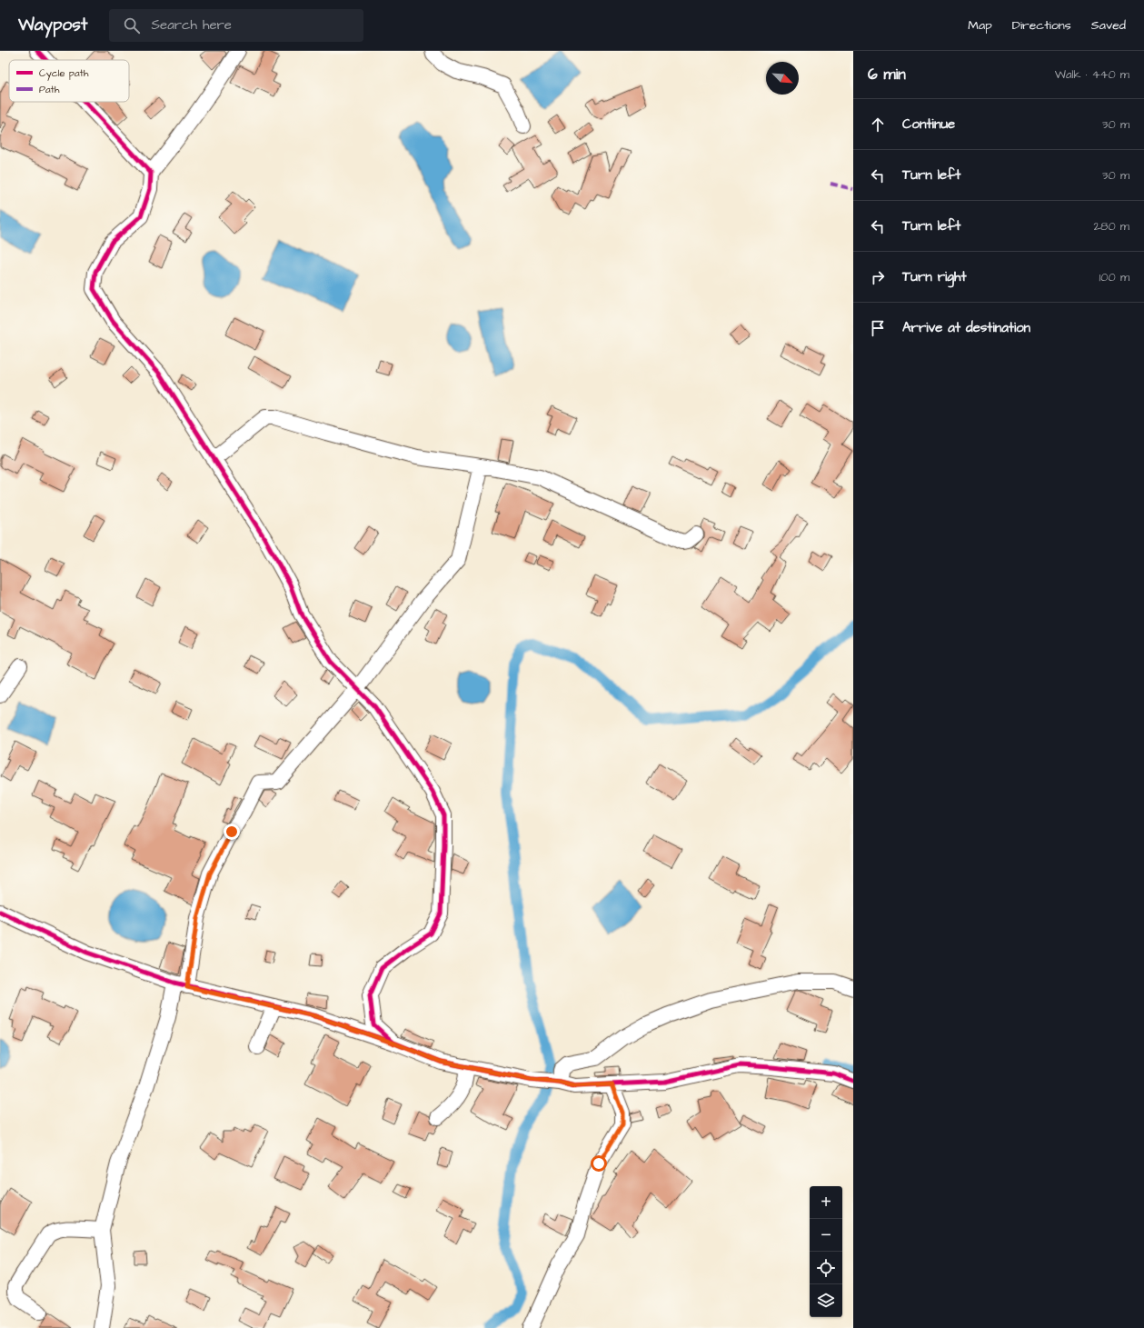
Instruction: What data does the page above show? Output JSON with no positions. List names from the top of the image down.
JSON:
{
  "legend": ["Cycle path", "Path"],
  "north": "bottom right",
  "page": {
    "header": "Waypost",
    "search": "Search here",
    "nav": ["Map", "Directions", "Saved"],
    "heading": ["6 min", "Walk · 440 m"],
    "list": [
      ["Continue", "30 m"],
      ["Turn left", "30 m"],
      ["Turn left", "280 m"],
      ["Turn right", "100 m"],
      "Arrive at destination"
    ],
    "map_buttons": ["+", "−"]
  }
}
